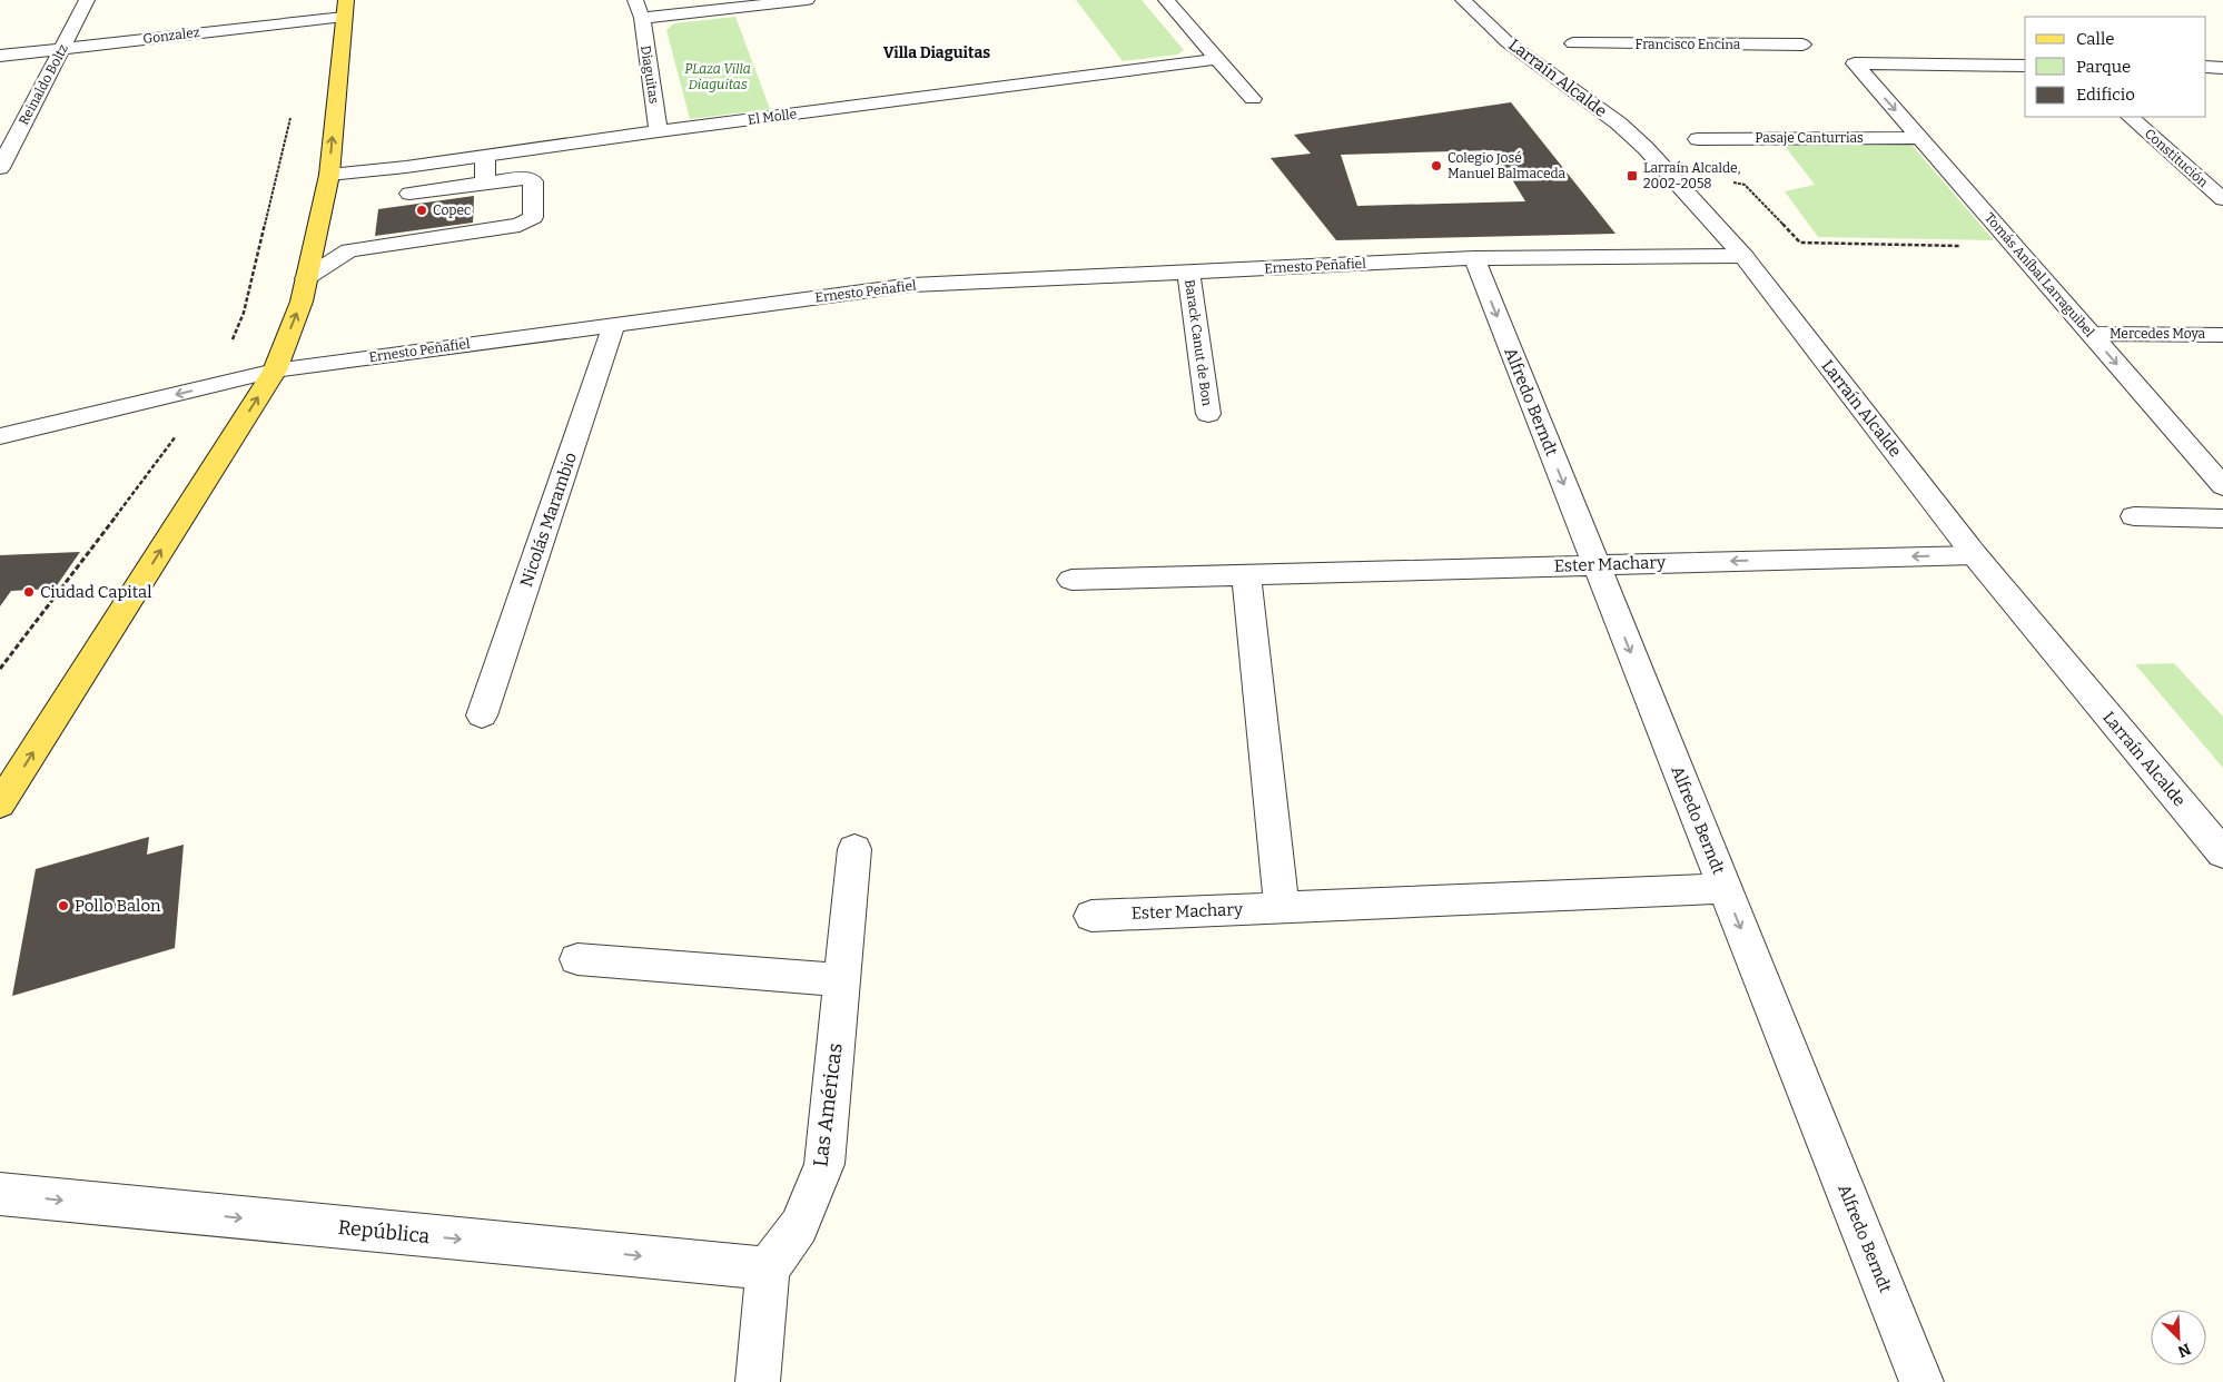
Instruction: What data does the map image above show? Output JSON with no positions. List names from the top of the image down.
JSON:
{
  "streets": {
    "street": [
      "Gonzalez",
      "Francisco Encina",
      "Diaguitas",
      "Larraín Alcalde",
      "Reinaldo Boltz",
      "El Molle",
      "Pasaje Canturrias",
      "Constitución",
      "Ernesto Peñafiel",
      "Tomás Aníbal Larraguibel",
      "Mercedes Moya",
      "Barack Canut de Bon",
      "Alfredo Berndt",
      "Nicolás Marambio",
      "Ester Machary",
      "Las Américas",
      "República"
    ]
  },
  "crossings": [
    ["Gonzalez", "Reinaldo Boltz"],
    ["Diaguitas", "El Molle"],
    ["Larraín Alcalde", "Ernesto Peñafiel"],
    ["Larraín Alcalde", "Ester Machary"],
    ["Pasaje Canturrias", "Tomás Aníbal Larraguibel"],
    ["Ernesto Peñafiel", "Barack Canut de Bon"],
    ["Ernesto Peñafiel", "Alfredo Berndt"],
    ["Ernesto Peñafiel", "Nicolás Marambio"],
    ["Tomás Aníbal Larraguibel", "Mercedes Moya"],
    ["Alfredo Berndt", "Ester Machary"],
    ["Las Américas", "República"]
  ],
  "one_way": ["Alfredo Berndt", "República"],
  "districts": ["Villa Diaguitas"],
  "parks": ["PLaza Villa Diaguitas"],
  "places": {
    "other": [
      "Colegio José Manuel Balmaceda",
      "Copec",
      "Ciudad Capital",
      "Pollo Balon"
    ],
    "transit": ["Larraín Alcalde, 2002-2058"]
  },
  "legend": ["Calle", "Parque", "Edificio"],
  "north": "bottom right"
}
